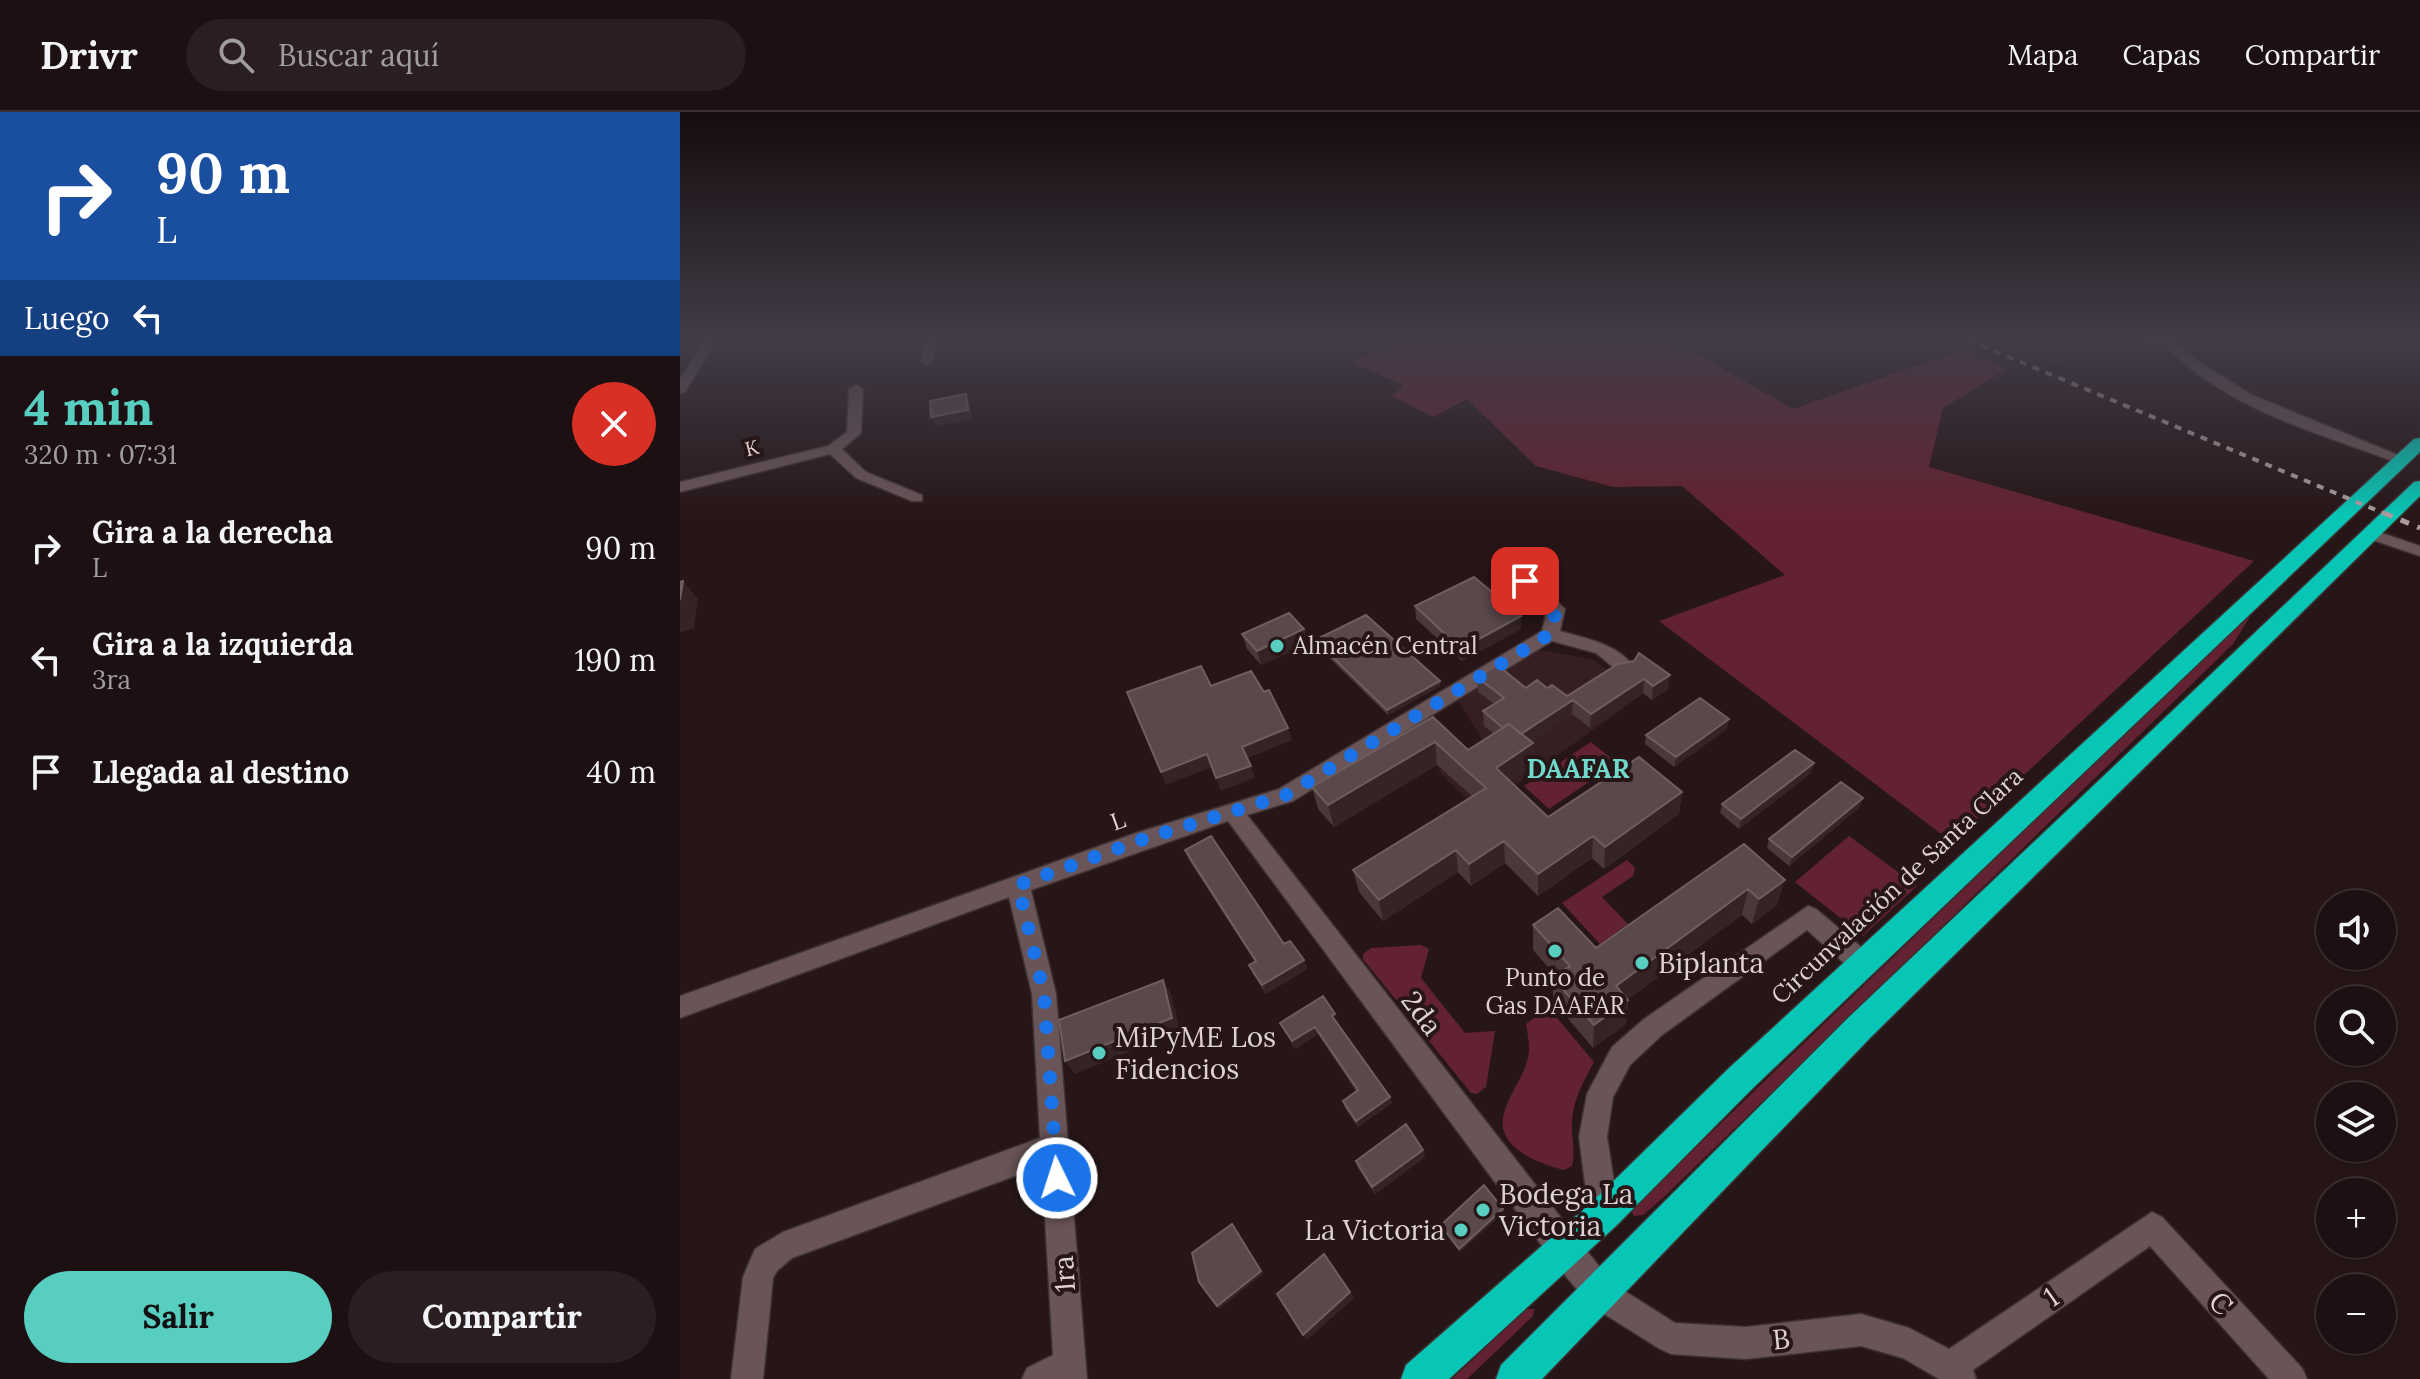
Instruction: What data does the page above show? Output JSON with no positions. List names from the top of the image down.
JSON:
{
  "streets": {
    "highway": ["Circunvalación de Santa Clara"],
    "street": [
      "K",
      "L",
      "2da",
      "1ra",
      "1",
      "C",
      "B"
    ]
  },
  "crossings": [
    ["L", "2da"],
    ["L", "1ra"],
    ["Circunvalación de Santa Clara", "2da"],
    ["2da", "B"],
    ["1", "C"],
    ["1", "B"]
  ],
  "districts": ["DAAFAR"],
  "places": [
    "Almacén Central",
    "Punto de Gas DAAFAR",
    "Biplanta",
    "MiPyME Los Fidencios",
    "Bodega La Victoria",
    "La Victoria"
  ],
  "page": {
    "header": "Drivr",
    "search": "Buscar aquí",
    "nav": ["Mapa", "Capas", "Compartir"],
    "turn": ["90 m", "L"],
    "then": "Luego",
    "heading": ["4 min", "320 m · 07:31"],
    "list": [
      {
        "name": "Gira a la derecha",
        "note": "L",
        "value": "90 m"
      },
      {
        "name": "Gira a la izquierda",
        "note": "3ra",
        "value": "190 m"
      },
      {
        "name": "Llegada al destino",
        "value": "40 m"
      }
    ],
    "map_buttons": ["+", "−"],
    "buttons": ["Salir", "Compartir"]
  }
}
